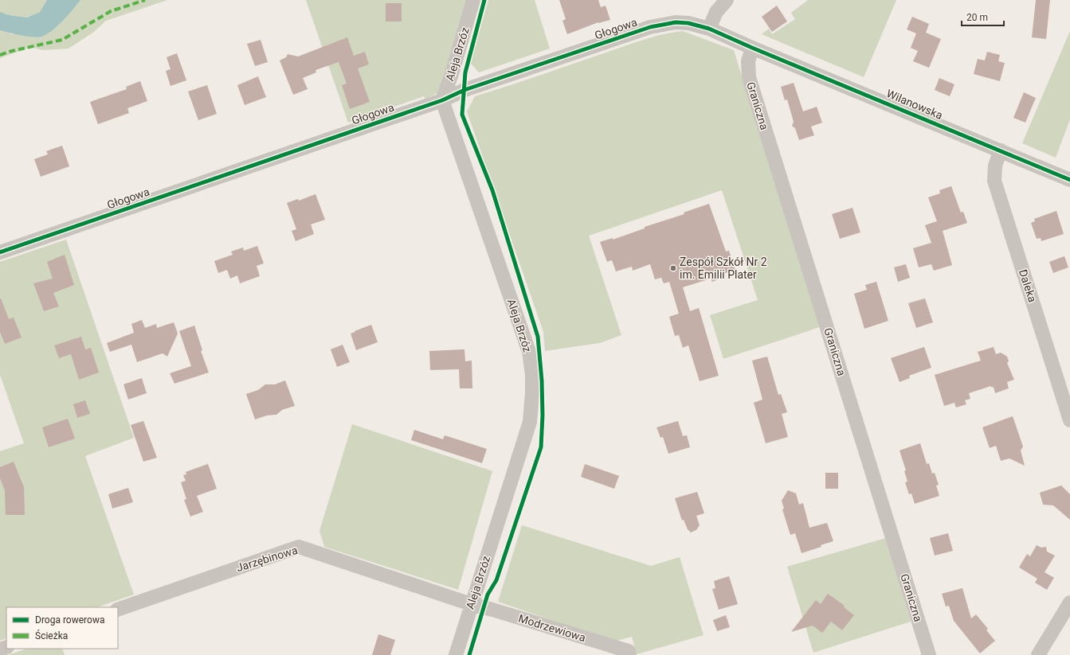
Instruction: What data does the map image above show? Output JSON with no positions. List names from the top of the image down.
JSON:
{
  "streets": {
    "street": [
      "Głogowa",
      "Aleja Brzóz",
      "Wilanowska",
      "Graniczna",
      "Daleka",
      "Jarzębinowa",
      "Modrzewiowa"
    ]
  },
  "crossings": [
    ["Głogowa", "Aleja Brzóz"],
    ["Głogowa", "Wilanowska"],
    ["Głogowa", "Graniczna"],
    ["Aleja Brzóz", "Jarzębinowa"],
    ["Aleja Brzóz", "Modrzewiowa"],
    ["Wilanowska", "Graniczna"],
    ["Wilanowska", "Daleka"],
    ["Jarzębinowa", "Modrzewiowa"]
  ],
  "places": ["Zespół Szkół Nr 2 im. Emilii Plater"],
  "legend": ["Droga rowerowa", "Ścieżka"],
  "scale_bar": "20 m"
}
